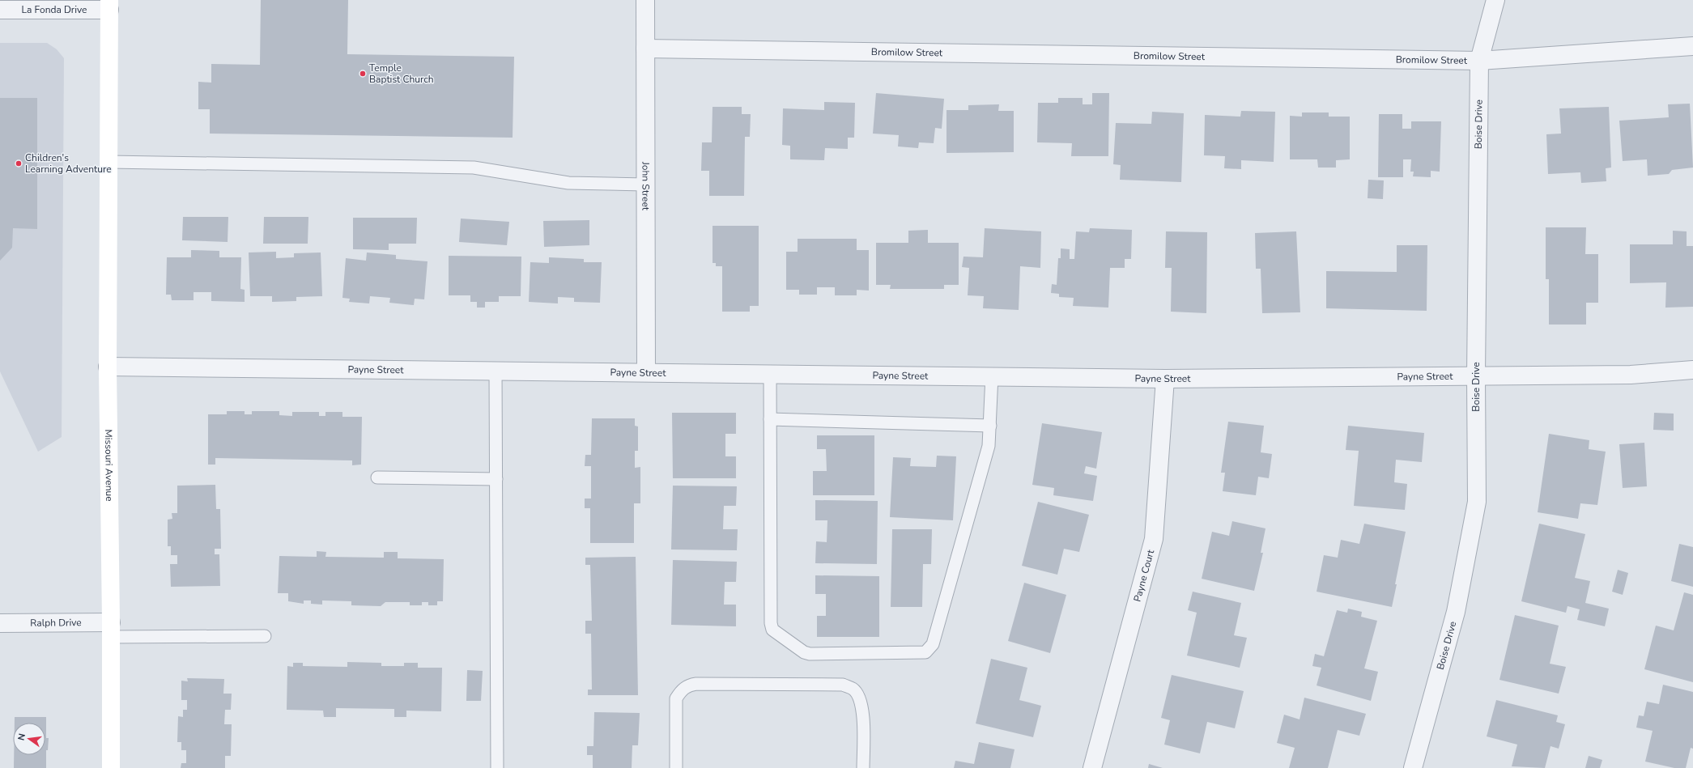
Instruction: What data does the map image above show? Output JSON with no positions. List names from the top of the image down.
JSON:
{
  "streets": {
    "main road": ["Missouri Avenue"],
    "street": [
      "La Fonda Drive",
      "Bromilow Street",
      "Boise Drive",
      "John Street",
      "Payne Street",
      "Payne Court",
      "Ralph Drive"
    ]
  },
  "crossings": [
    ["La Fonda Drive", "Missouri Avenue"],
    ["Bromilow Street", "Boise Drive"],
    ["Bromilow Street", "John Street"],
    ["Boise Drive", "Payne Street"],
    ["John Street", "Payne Street"],
    ["Payne Street", "Missouri Avenue"],
    ["Payne Street", "Payne Court"],
    ["Missouri Avenue", "Ralph Drive"]
  ],
  "places": ["Temple Baptist Church", "Children's Learning Adventure"],
  "north": "left"
}
